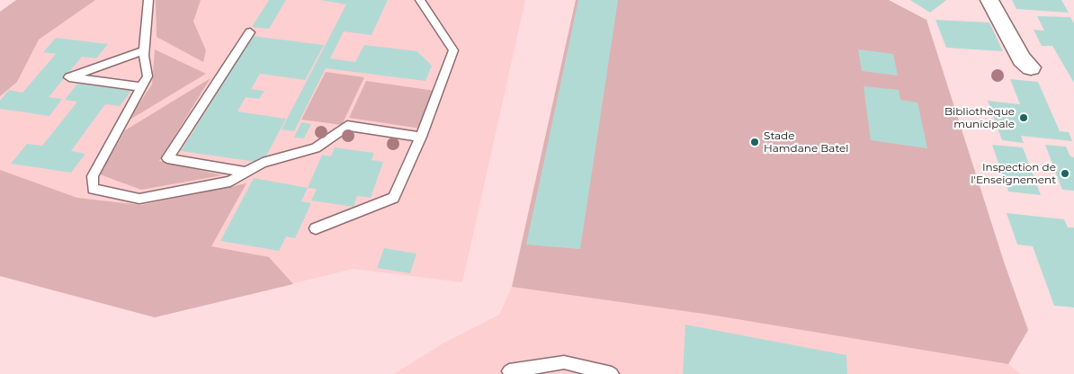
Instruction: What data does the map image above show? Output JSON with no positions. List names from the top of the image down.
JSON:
{
  "places": ["Bibliothèque municipale", "Stade Hamdane Batel", "Inspection de l'Enseignement"]
}
